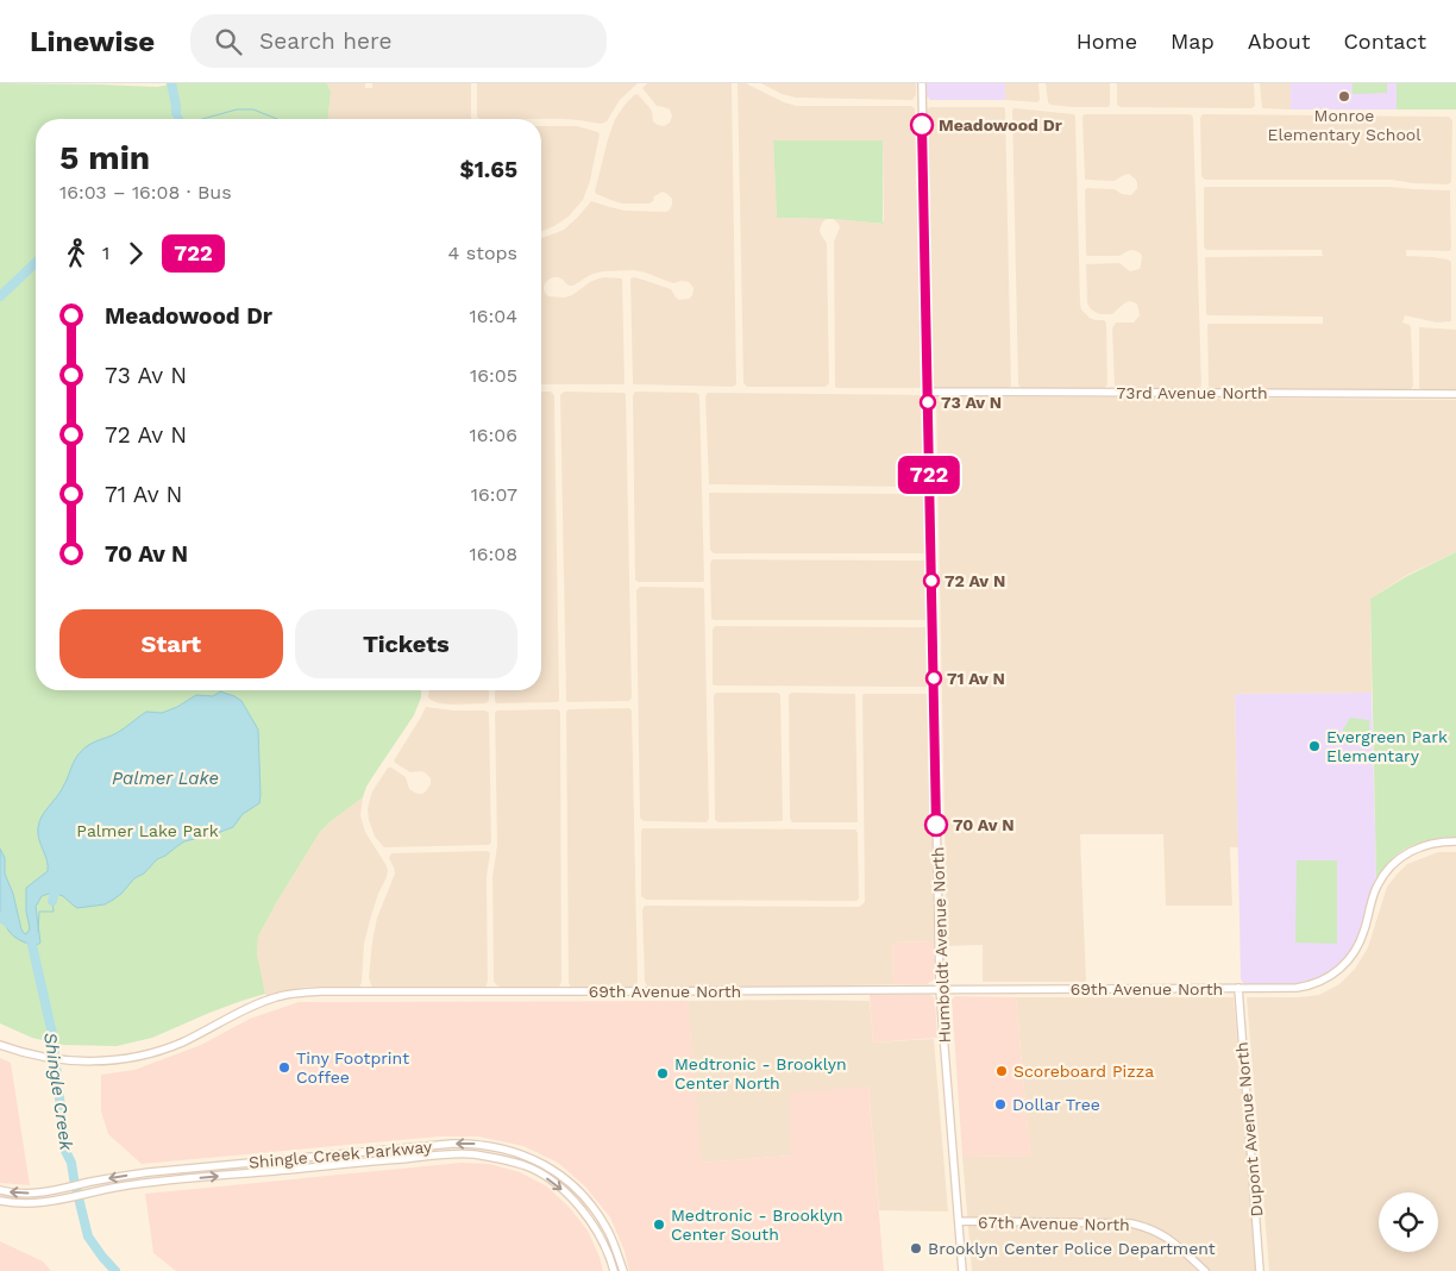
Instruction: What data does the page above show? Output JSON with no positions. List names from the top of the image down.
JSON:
{
  "streets": {
    "street": [
      "73rd Avenue North",
      "Humboldt Avenue North",
      "69th Avenue North",
      "Dupont Avenue North",
      "Shingle Creek Parkway",
      "67th Avenue North"
    ]
  },
  "crossings": [
    ["73rd Avenue North", "Humboldt Avenue North"],
    ["Humboldt Avenue North", "69th Avenue North"],
    ["Humboldt Avenue North", "67th Avenue North"],
    ["69th Avenue North", "Dupont Avenue North"]
  ],
  "water": ["Palmer Lake", "Shingle Creek"],
  "parks": ["Palmer Lake Park"],
  "places": [
    "Monroe Elementary School",
    "Meadowood Dr",
    "73 Av N",
    "72 Av N",
    "71 Av N",
    "Evergreen Park Elementary",
    "70 Av N",
    "Tiny Footprint Coffee",
    "Scoreboard Pizza",
    "Medtronic - Brooklyn Center North",
    "Dollar Tree",
    "Medtronic - Brooklyn Center South",
    "Brooklyn Center Police Department"
  ],
  "lines": ["bus line 722"],
  "page": {
    "header": "Linewise",
    "search": "Search here",
    "nav": [
      "Home",
      "Map",
      "About",
      "Contact"
    ],
    "on_map": "722",
    "heading": ["5 min", "16:03 – 16:08 · Bus", "$1.65"],
    "legs": ["1", "722", "4 stops"],
    "list": [
      {
        "name": "Meadowood Dr",
        "value": "16:04"
      },
      {
        "name": "73 Av N",
        "value": "16:05"
      },
      {
        "name": "72 Av N",
        "value": "16:06"
      },
      {
        "name": "71 Av N",
        "value": "16:07"
      },
      {
        "name": "70 Av N",
        "value": "16:08"
      }
    ],
    "buttons": ["Start", "Tickets"]
  }
}
